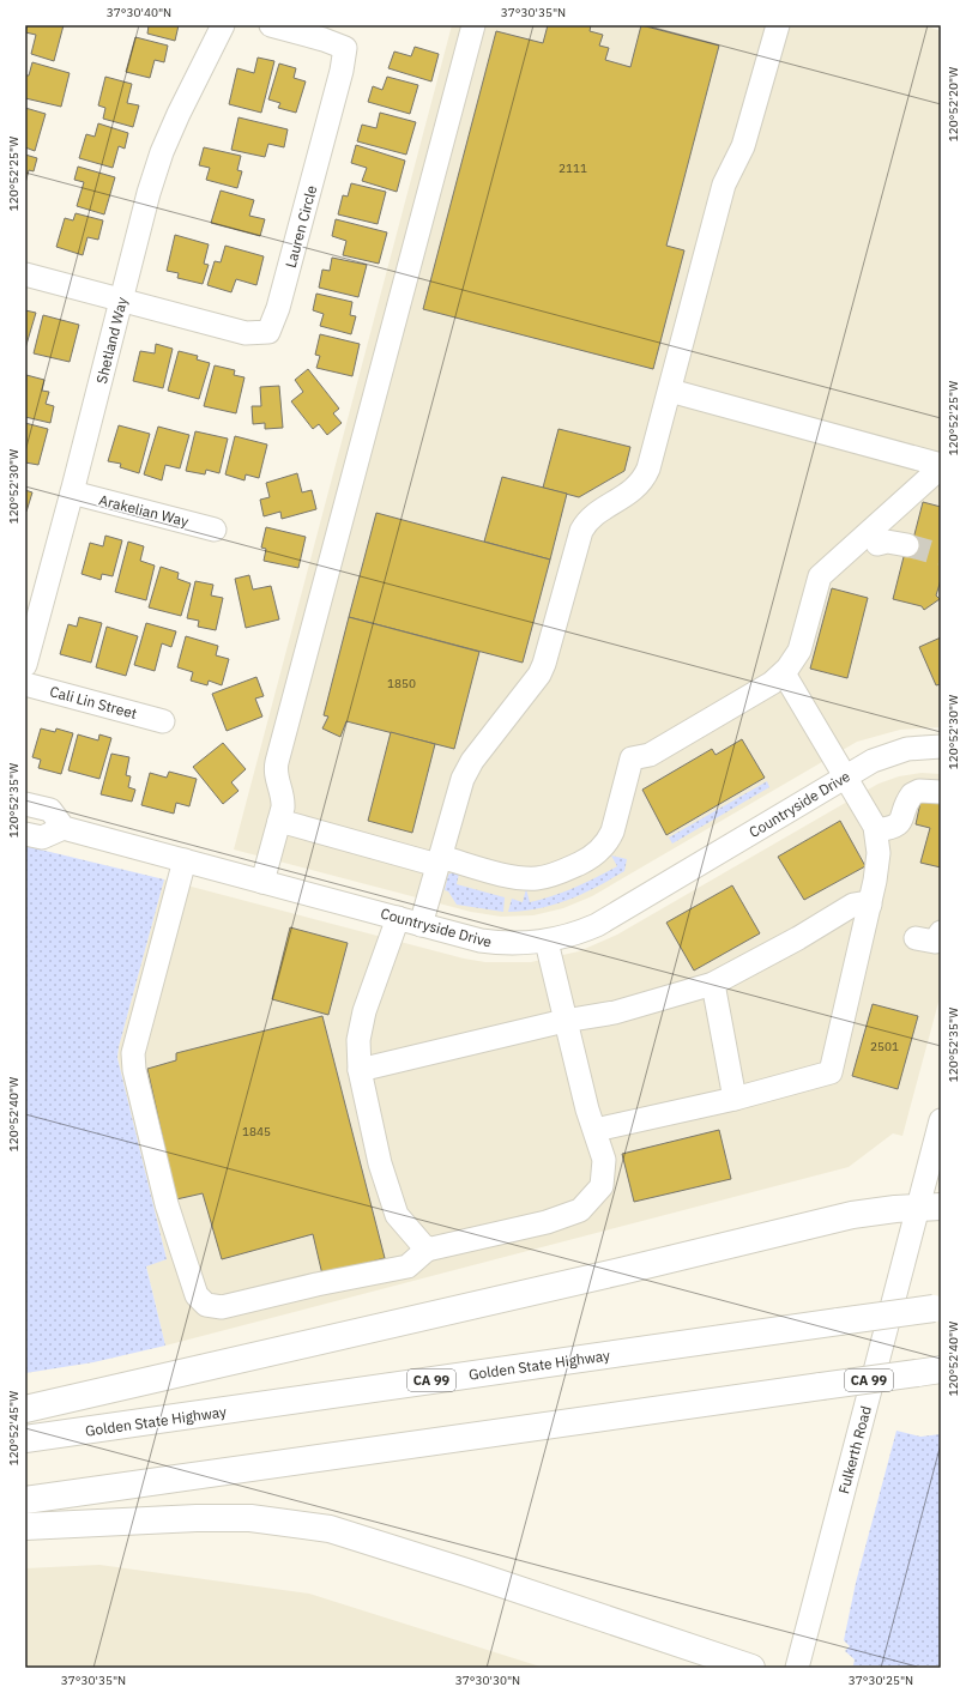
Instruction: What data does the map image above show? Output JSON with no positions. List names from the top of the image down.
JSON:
{
  "streets": {
    "highway": ["Golden State Highway", "CA 99"],
    "street": [
      "Lauren Circle",
      "Shetland Way",
      "Arakelian Way",
      "Cali Lin Street",
      "Countryside Drive",
      "Fulkerth Road"
    ]
  },
  "crossings": [
    ["Lauren Circle", "Shetland Way"],
    ["Shetland Way", "Arakelian Way"]
  ],
  "house_numbers": [
    "2111",
    "1850",
    "2501",
    "1845"
  ],
  "coordinates": [
    "37°30'40\"N",
    "37°30'35\"N",
    "120°52'20\"W",
    "120°52'25\"W",
    "120°52'30\"W",
    "120°52'35\"W",
    "120°52'40\"W",
    "120°52'45\"W",
    "37°30'30\"N",
    "37°30'25\"N"
  ]
}
